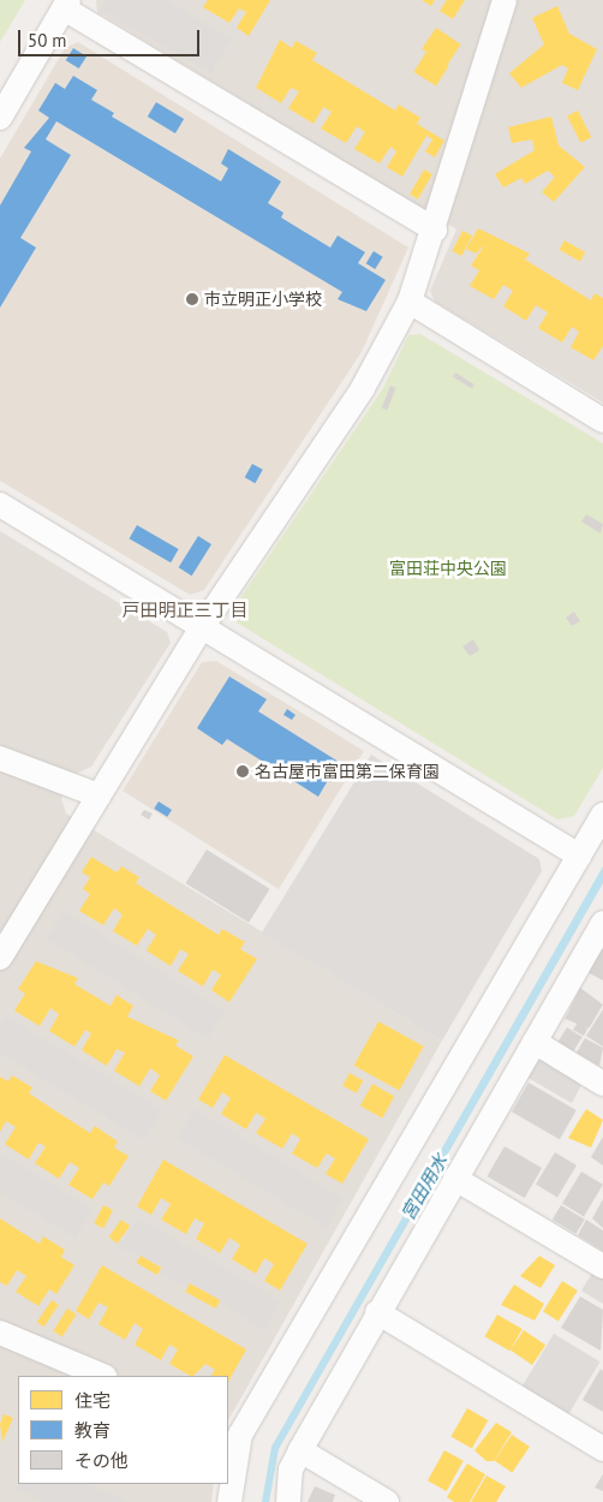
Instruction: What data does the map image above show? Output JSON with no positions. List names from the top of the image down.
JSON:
{
  "districts": ["戸田明正三丁目"],
  "water": ["宮田用水"],
  "parks": ["富田荘中央公園"],
  "places": ["市立明正小学校", "名古屋市富田第二保育園"],
  "legend": ["住宅", "教育", "その他"],
  "scale_bar": "50 m"
}
